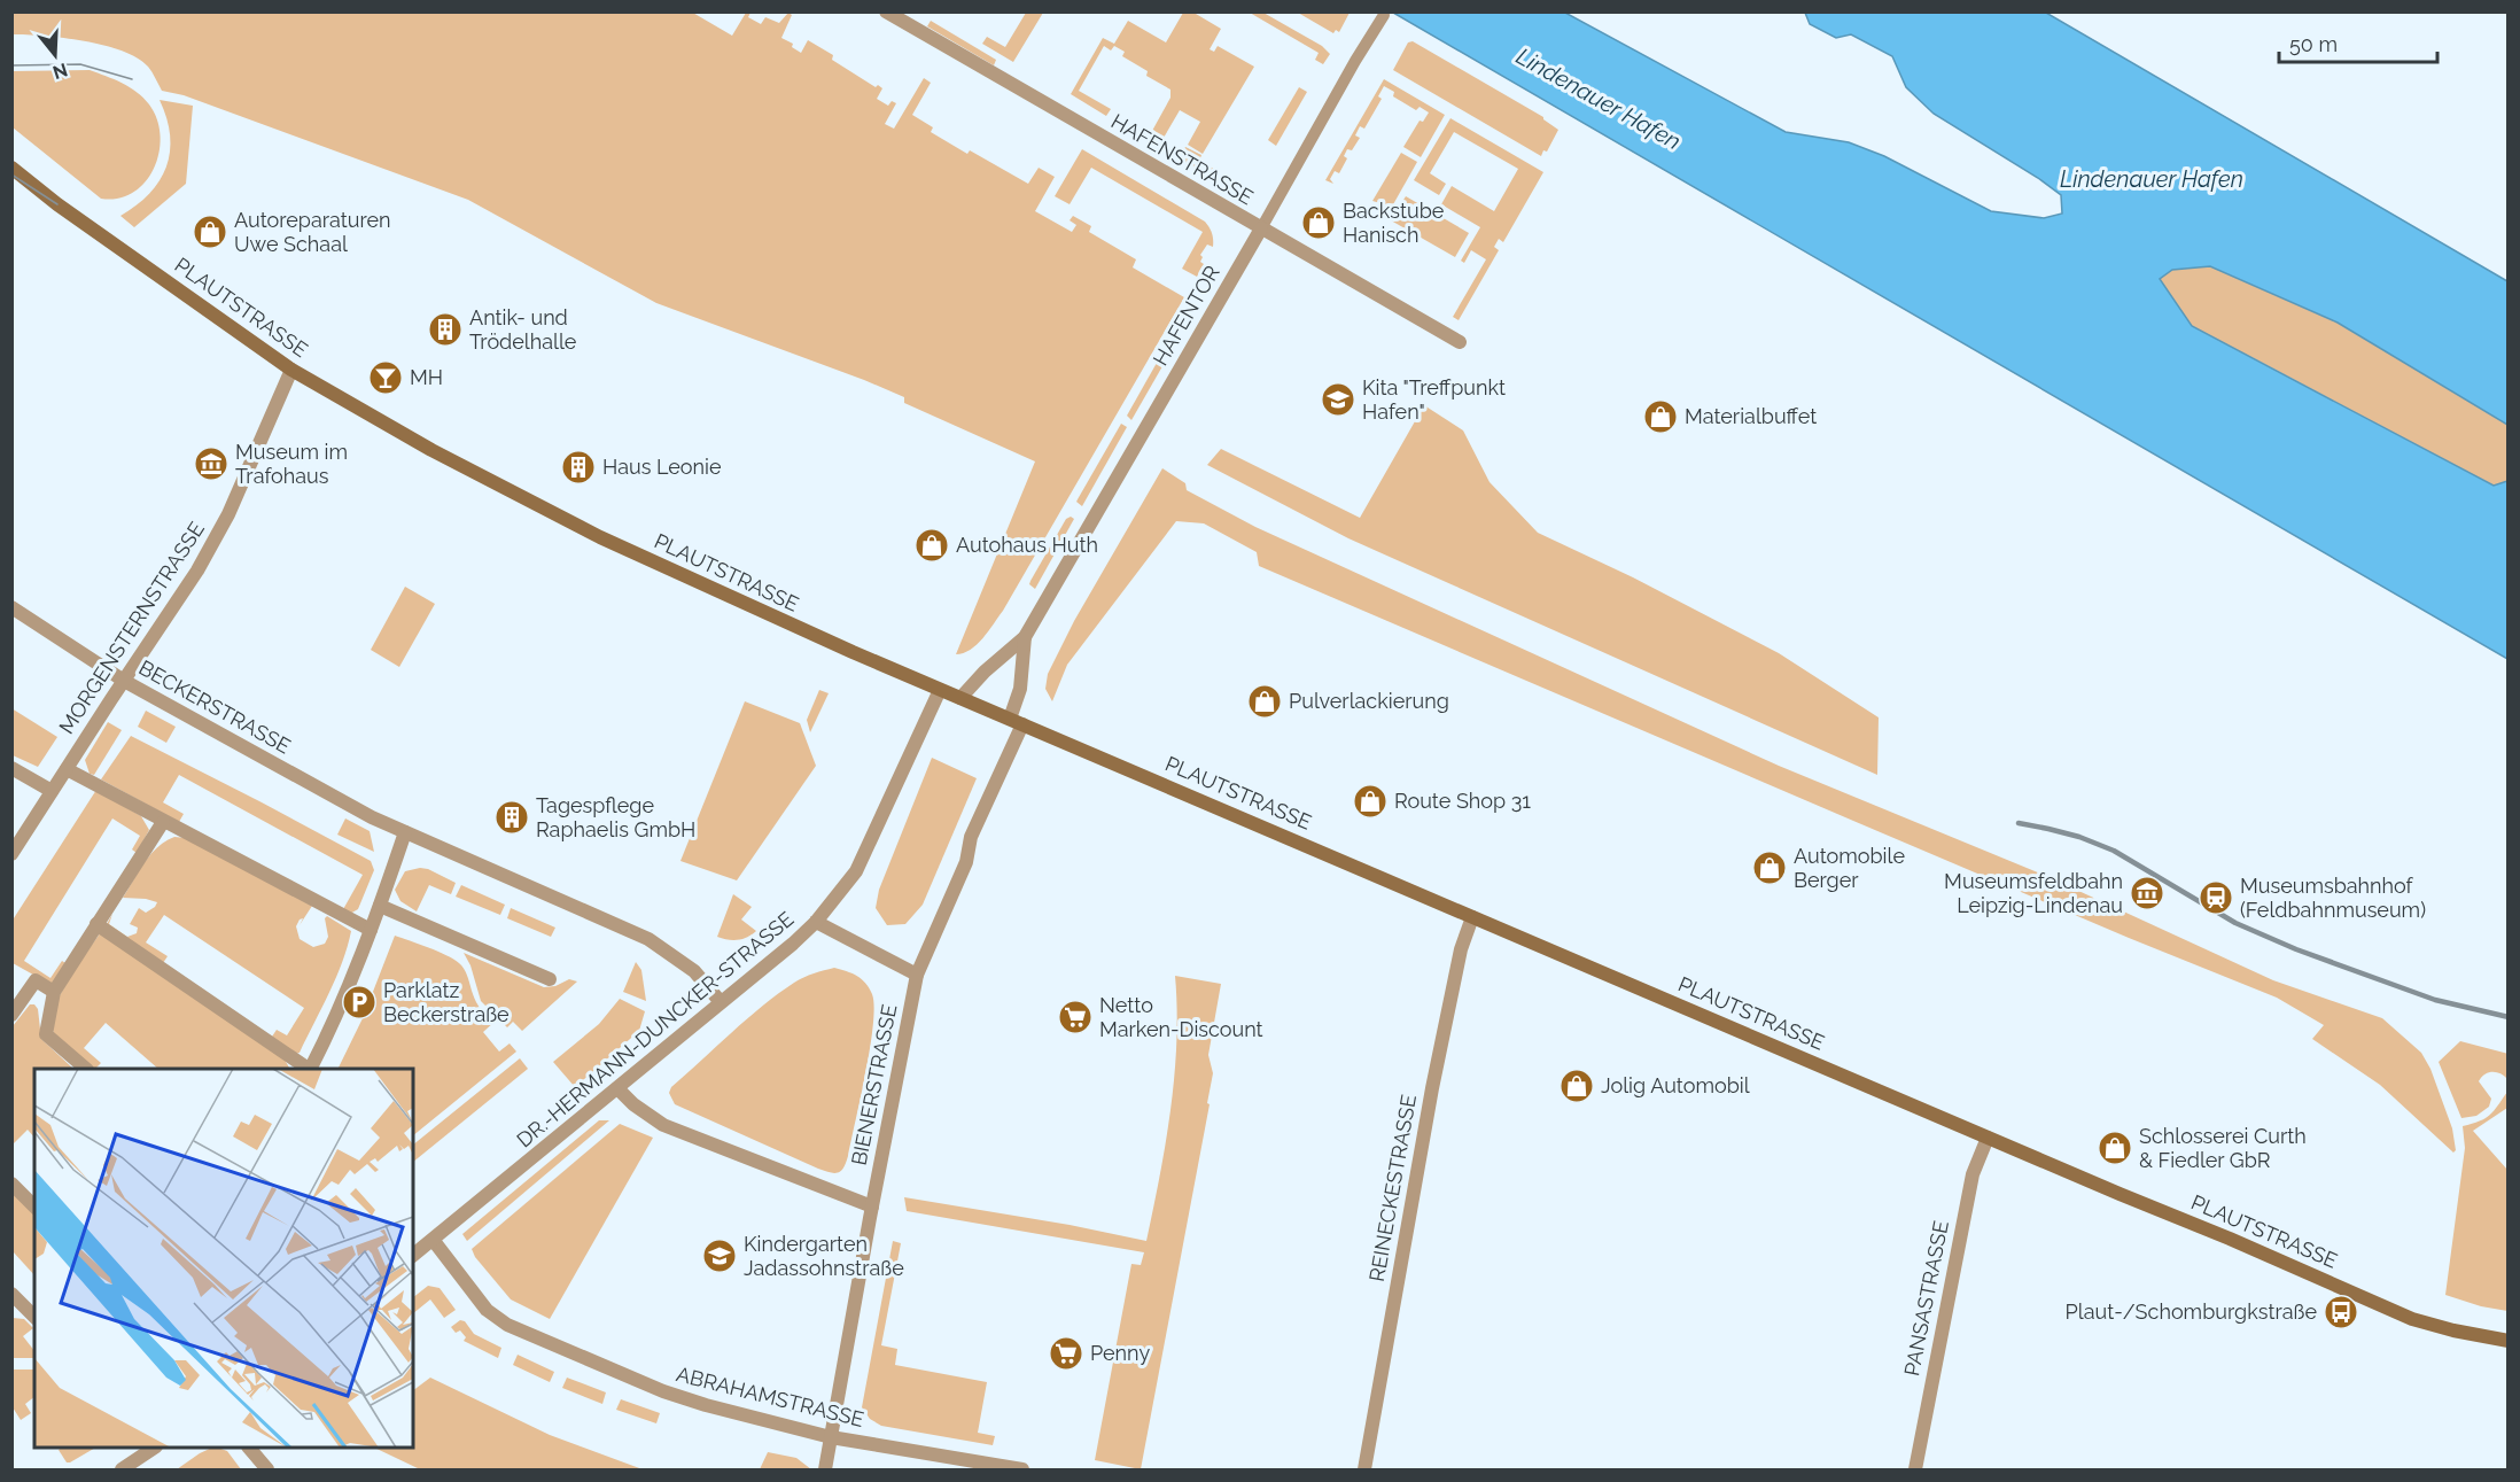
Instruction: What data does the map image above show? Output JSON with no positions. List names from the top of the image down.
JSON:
{
  "streets": {
    "main road": ["PLAUTSTRASSE"],
    "street": [
      "HAFENSTRASSE",
      "HAFENTOR",
      "MORGENSTERNSTRASSE",
      "BECKERSTRASSE",
      "DR.-HERMANN-DUNCKER-STRASSE",
      "BIENERSTRASSE",
      "REINECKESTRASSE",
      "PANSASTRASSE",
      "ABRAHAMSTRASSE"
    ]
  },
  "crossings": [
    ["HAFENSTRASSE", "HAFENTOR"],
    ["PLAUTSTRASSE", "HAFENTOR"],
    ["PLAUTSTRASSE", "MORGENSTERNSTRASSE"],
    ["PLAUTSTRASSE", "DR.-HERMANN-DUNCKER-STRASSE"],
    ["PLAUTSTRASSE", "BIENERSTRASSE"],
    ["PLAUTSTRASSE", "REINECKESTRASSE"],
    ["PLAUTSTRASSE", "PANSASTRASSE"],
    ["HAFENTOR", "BIENERSTRASSE"],
    ["MORGENSTERNSTRASSE", "BECKERSTRASSE"],
    ["BECKERSTRASSE", "DR.-HERMANN-DUNCKER-STRASSE"],
    ["DR.-HERMANN-DUNCKER-STRASSE", "ABRAHAMSTRASSE"],
    ["BIENERSTRASSE", "ABRAHAMSTRASSE"]
  ],
  "water": ["Lindenauer Hafen"],
  "places": {
    "shop": [
      "Backstube Hanisch",
      "Autoreparaturen Uwe Schaal",
      "Materialbuffet",
      "Autohaus Huth",
      "Pulverlackierung",
      "Route Shop 31",
      "Automobile Berger",
      "Jolig Automobil",
      "Schlosserei Curth & Fiedler GbR"
    ],
    "building": ["Antik- und Trödelhalle", "Haus Leonie", "Tagespflege Raphaelis GmbH"],
    "bar": ["MH"],
    "school or university": ["Kita \"Treffpunkt Hafen\"", "Kindergarten Jadassohnstraße"],
    "museum": ["Museum im Trafohaus", "Museumsfeldbahn Leipzig-Lindenau"],
    "station": ["Museumsbahnhof (Feldbahnmuseum)"],
    "parking": ["Parklatz Beckerstraße"],
    "supermarket": ["Netto Marken-Discount", "Penny"],
    "bus stop": ["Plaut-/Schomburgkstraße"]
  },
  "scale_bar": "50 m",
  "north": "bottom"
}
